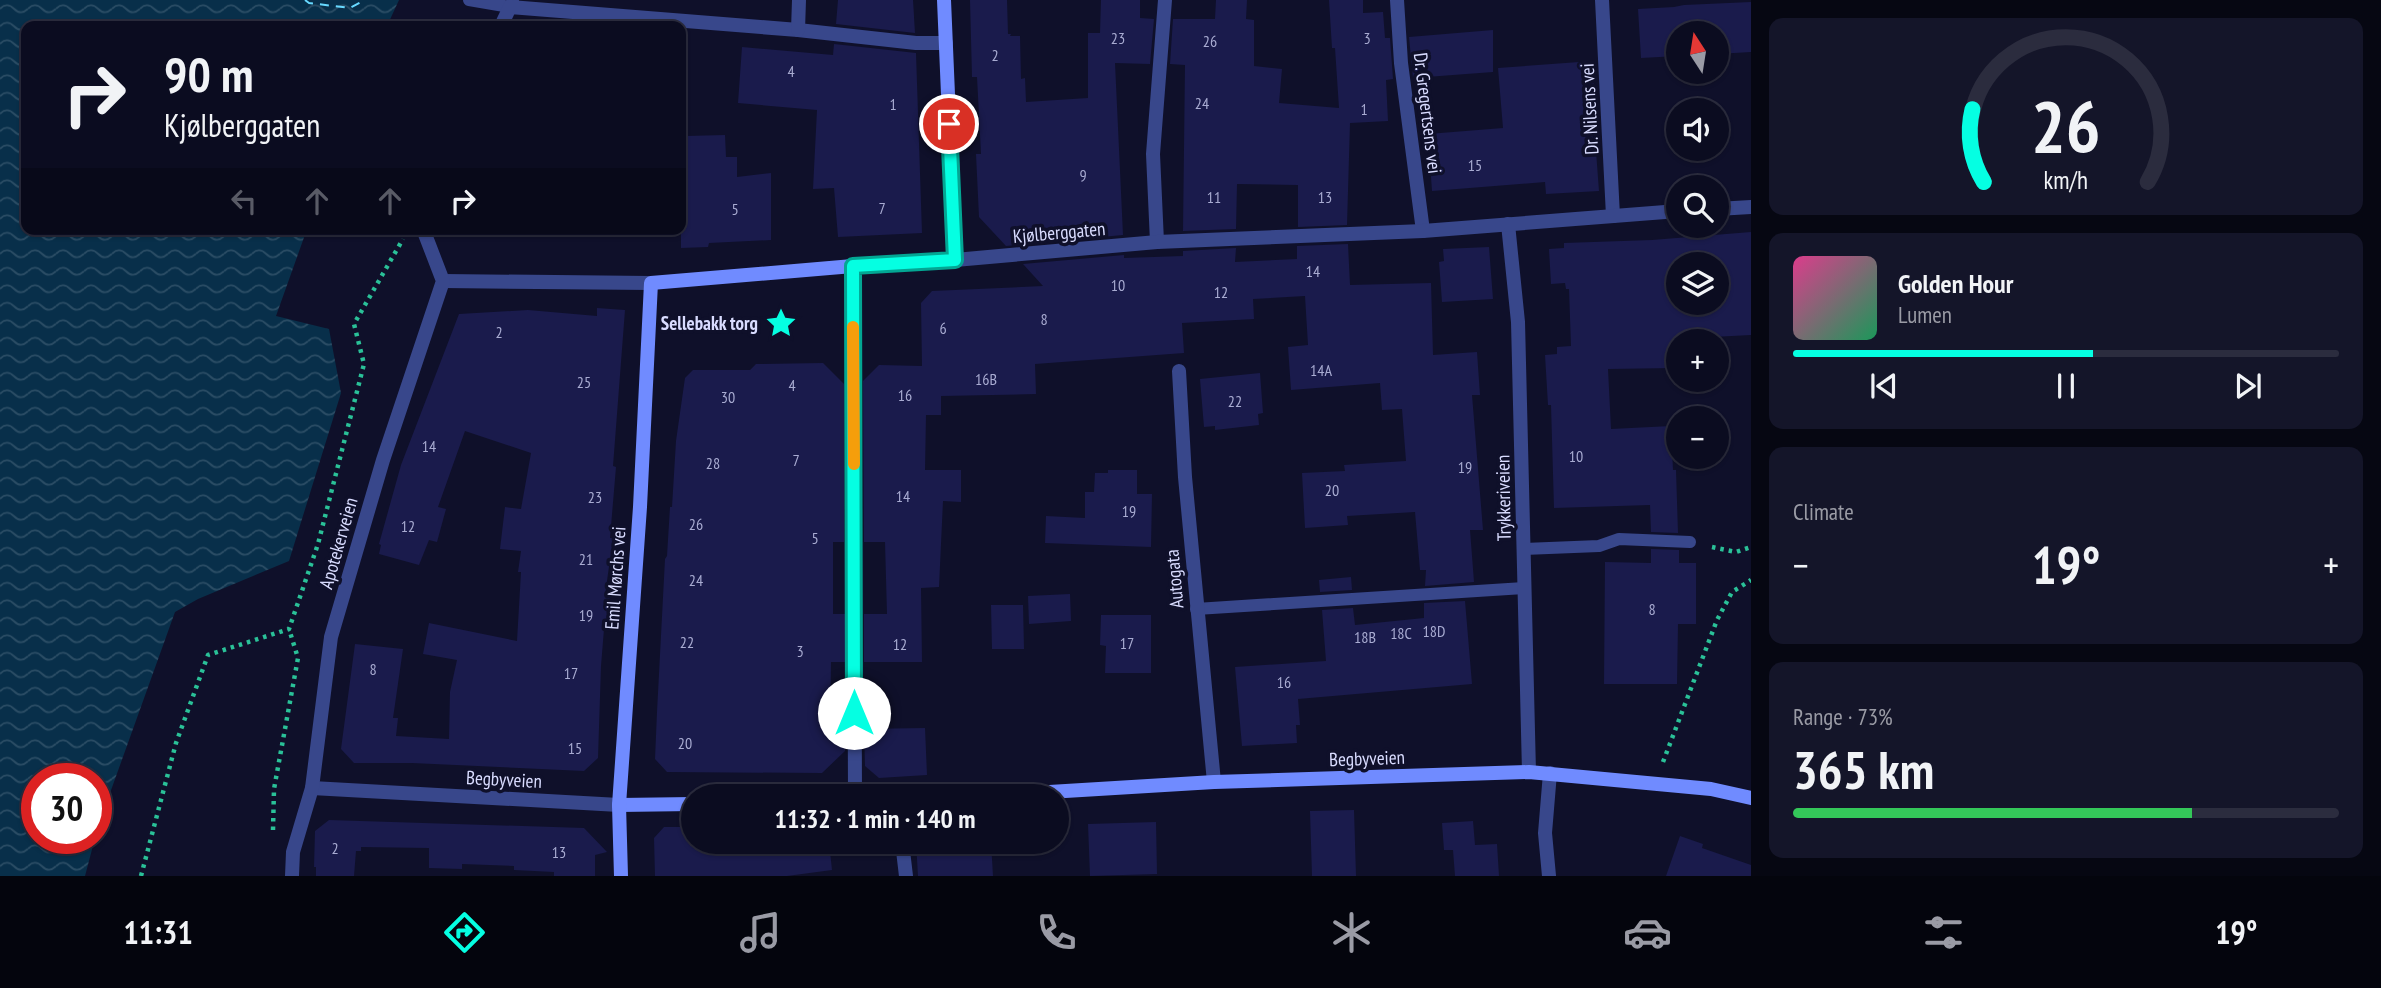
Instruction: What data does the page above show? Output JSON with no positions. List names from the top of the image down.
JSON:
{
  "streets": {
    "main road": ["Kjølberggaten", "Emil Mørchs vei", "Begbyveien"],
    "street": [
      "Dr. Nilsens vei",
      "Dr. Gregertsens vei",
      "Trykkeriveien",
      "Apotekerveien",
      "Autogata"
    ]
  },
  "crossings": [
    ["Dr. Nilsens vei", "Kjølberggaten"],
    ["Dr. Gregertsens vei", "Kjølberggaten"],
    ["Kjølberggaten", "Trykkeriveien"],
    ["Kjølberggaten", "Apotekerveien"],
    ["Kjølberggaten", "Emil Mørchs vei"],
    ["Trykkeriveien", "Begbyveien"],
    ["Apotekerveien", "Begbyveien"],
    ["Emil Mørchs vei", "Begbyveien"],
    ["Autogata", "Begbyveien"]
  ],
  "places": {
    "place": ["Sellebakk torg"]
  },
  "house_numbers": [
    "23",
    "3",
    "26",
    "2",
    "4",
    "24",
    "1",
    "1",
    "15",
    "9",
    "11",
    "13",
    "7",
    "5",
    "14",
    "10",
    "12",
    "8",
    "6",
    "2",
    "14A",
    "16B",
    "25",
    "4",
    "16",
    "30",
    "22",
    "14",
    "10",
    "7",
    "28",
    "19",
    "20",
    "14",
    "23",
    "19",
    "26",
    "12",
    "5",
    "21",
    "24",
    "8",
    "19",
    "18D",
    "18C",
    "18B",
    "22",
    "17",
    "12",
    "3",
    "8",
    "17",
    "16",
    "20",
    "15",
    "2",
    "13"
  ],
  "north": "top",
  "page": {
    "map_buttons": ["+", "−"],
    "turn": ["90 m", "Kjølberggaten"],
    "song": ["Golden Hour", "Lumen"],
    "tile": [
      "Climate",
      ["Range · 73%", "365 km"]
    ],
    "heat": ["−", "19°", "+"],
    "limit": "30",
    "trip": "11:32 · 1 min · 140 m",
    "tabs": ["11:31", "19°"],
    "gauge": ["26", "km/h"]
  }
}
